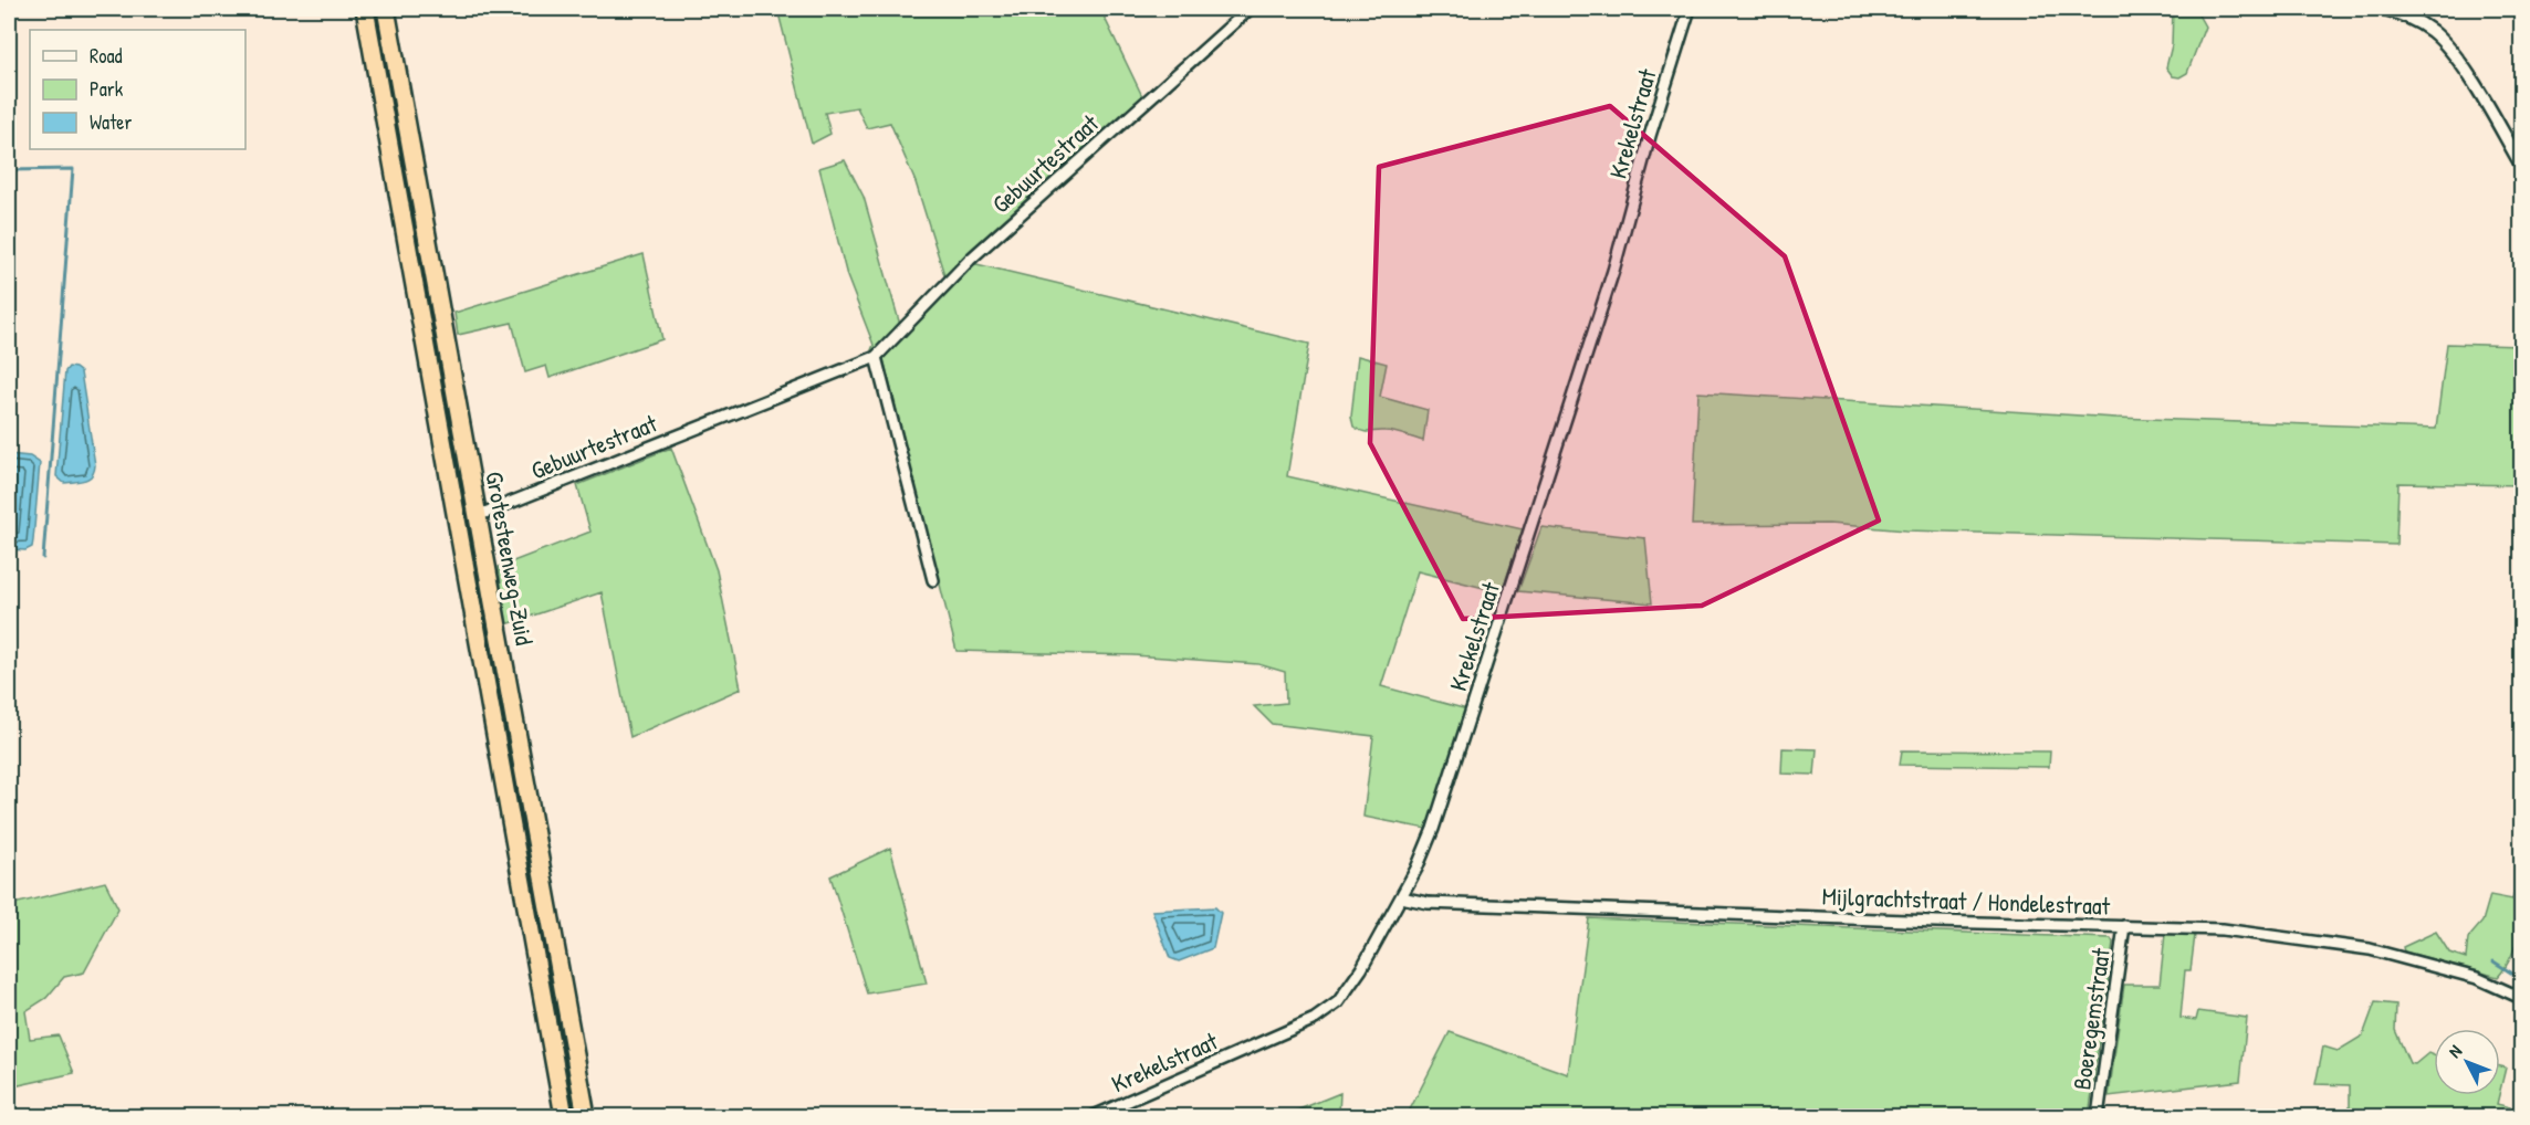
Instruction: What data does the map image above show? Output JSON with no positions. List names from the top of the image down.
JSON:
{
  "streets": {
    "highway": ["Grotesteenweg-Zuid"],
    "street": [
      "Krekelstraat",
      "Gebuurtestraat",
      "Mijlgrachtstraat / Hondelestraat",
      "Boeregemstraat"
    ]
  },
  "crossings": [
    ["Krekelstraat", "Mijlgrachtstraat / Hondelestraat"],
    ["Gebuurtestraat", "Grotesteenweg-Zuid"],
    ["Mijlgrachtstraat / Hondelestraat", "Boeregemstraat"]
  ],
  "legend": ["Road", "Park", "Water"],
  "north": "top left"
}
